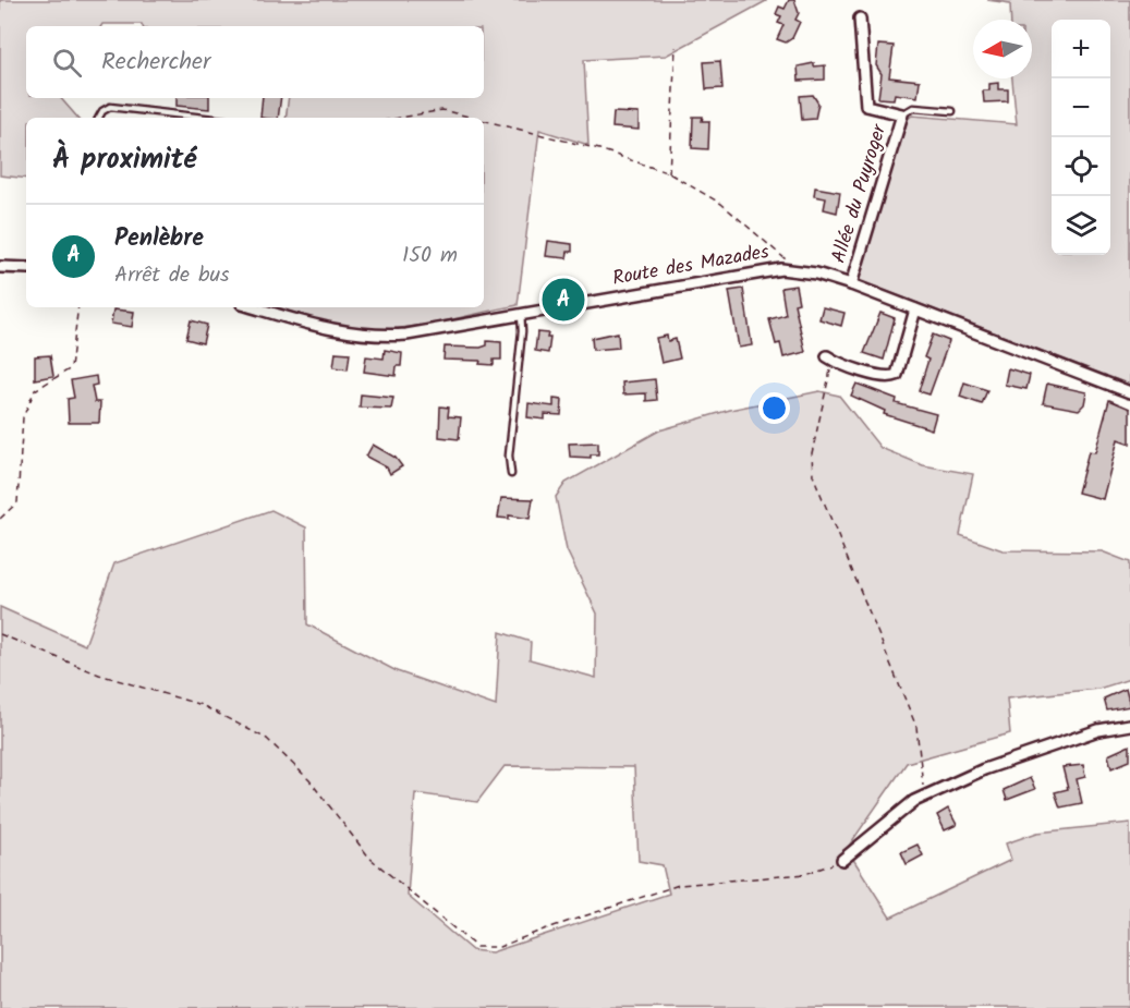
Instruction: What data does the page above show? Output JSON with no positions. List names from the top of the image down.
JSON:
{
  "streets": {
    "street": ["Allée du Puyroger", "Route des Mazades"]
  },
  "crossings": [
    ["Allée du Puyroger", "Route des Mazades"]
  ],
  "north": "left",
  "page": {
    "map_buttons": ["+", "−"],
    "search": "Rechercher",
    "heading": "À proximité",
    "list": [
      {
        "mark": "A",
        "name": "Penlèbre",
        "note": "Arrêt de bus",
        "value": "150 m"
      }
    ],
    "pins": "A"
  }
}
